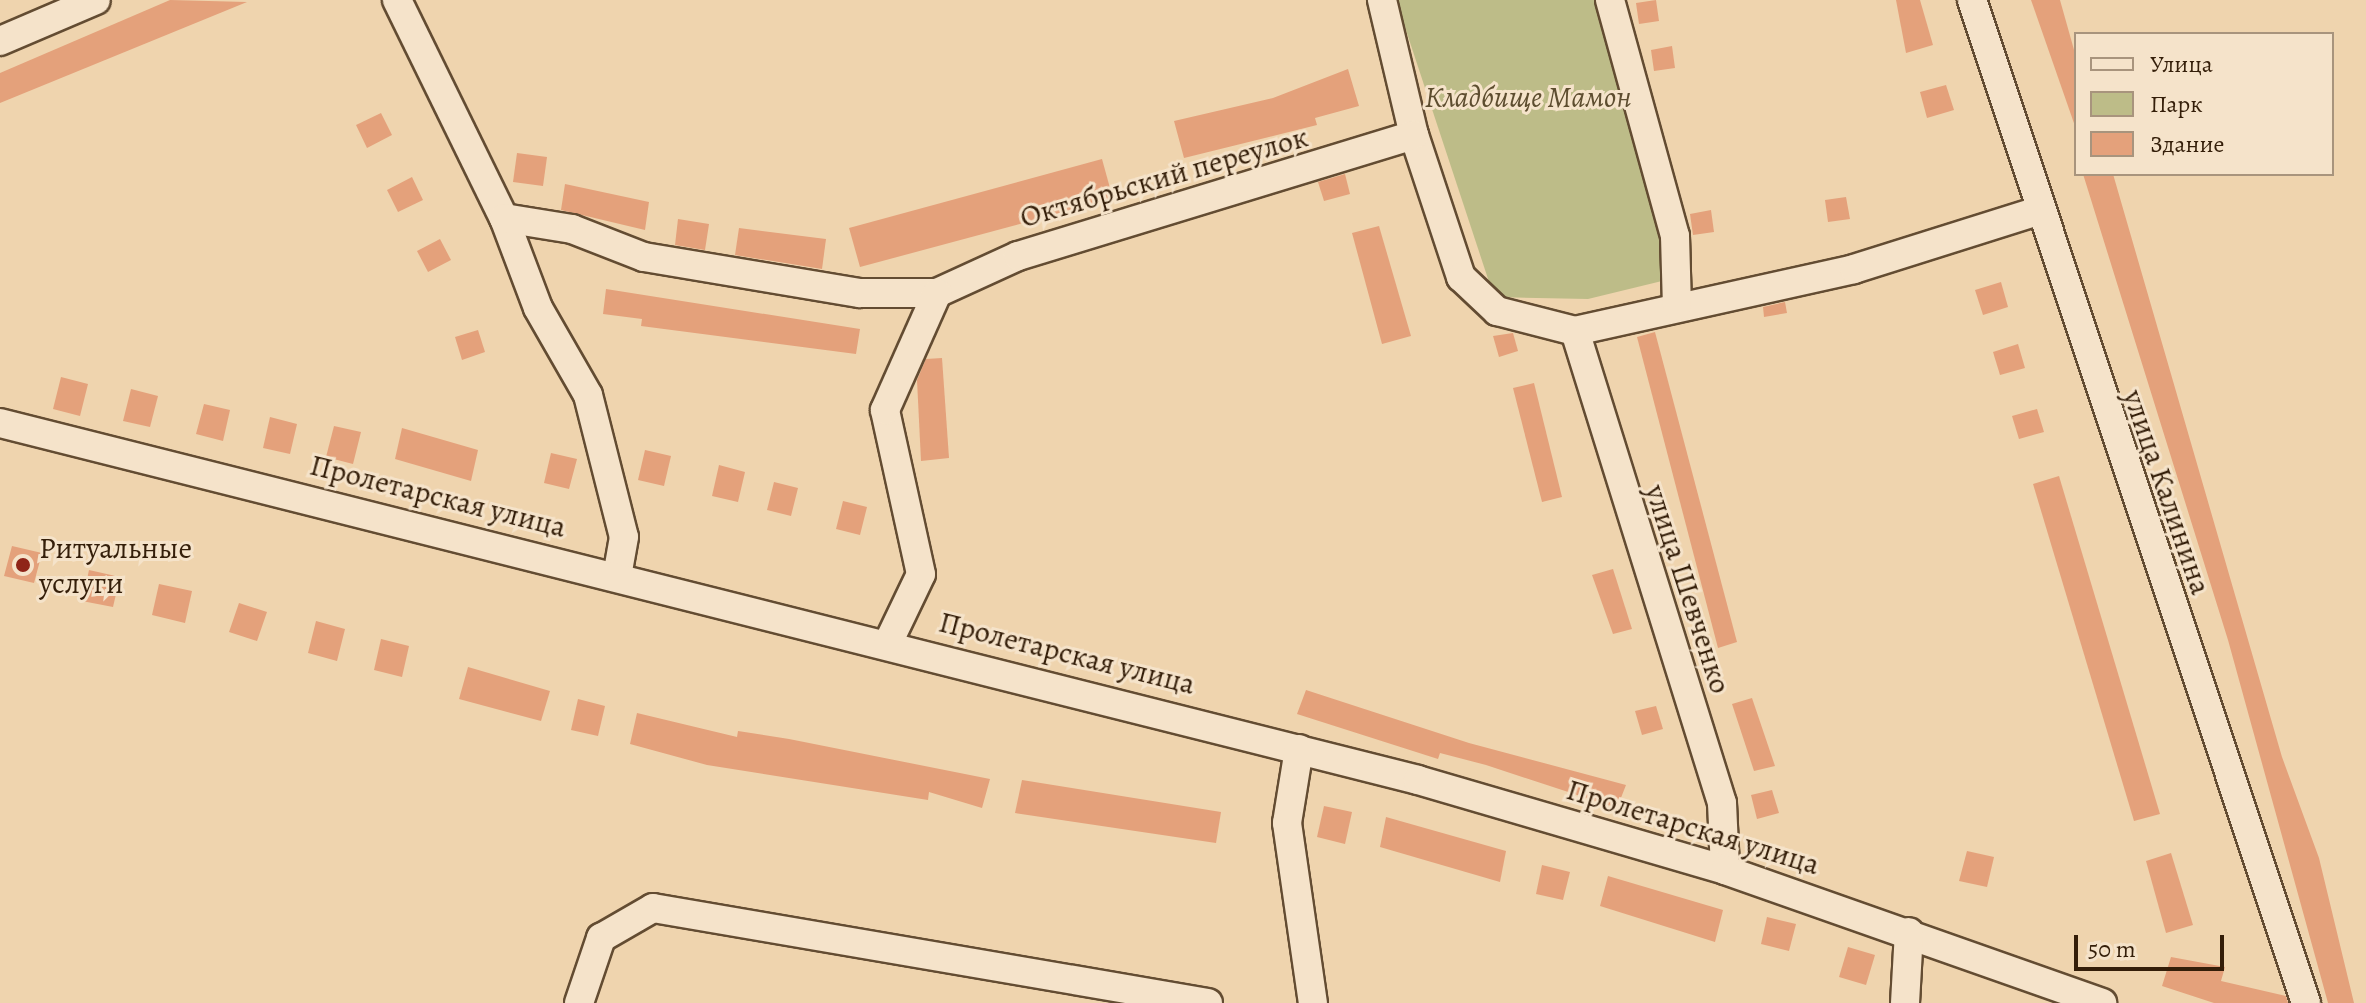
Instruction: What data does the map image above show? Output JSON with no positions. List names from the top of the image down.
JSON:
{
  "streets": {
    "street": [
      "Октябрьский переулок",
      "улица Калинина",
      "Пролетарская улица",
      "улица Шевченко"
    ]
  },
  "crossings": [
    ["Пролетарская улица", "улица Шевченко"]
  ],
  "parks": ["Кладбище Мамон"],
  "places": ["Ритуальные услуги"],
  "legend": ["Улица", "Парк", "Здание"],
  "scale_bar": "50 m"
}
